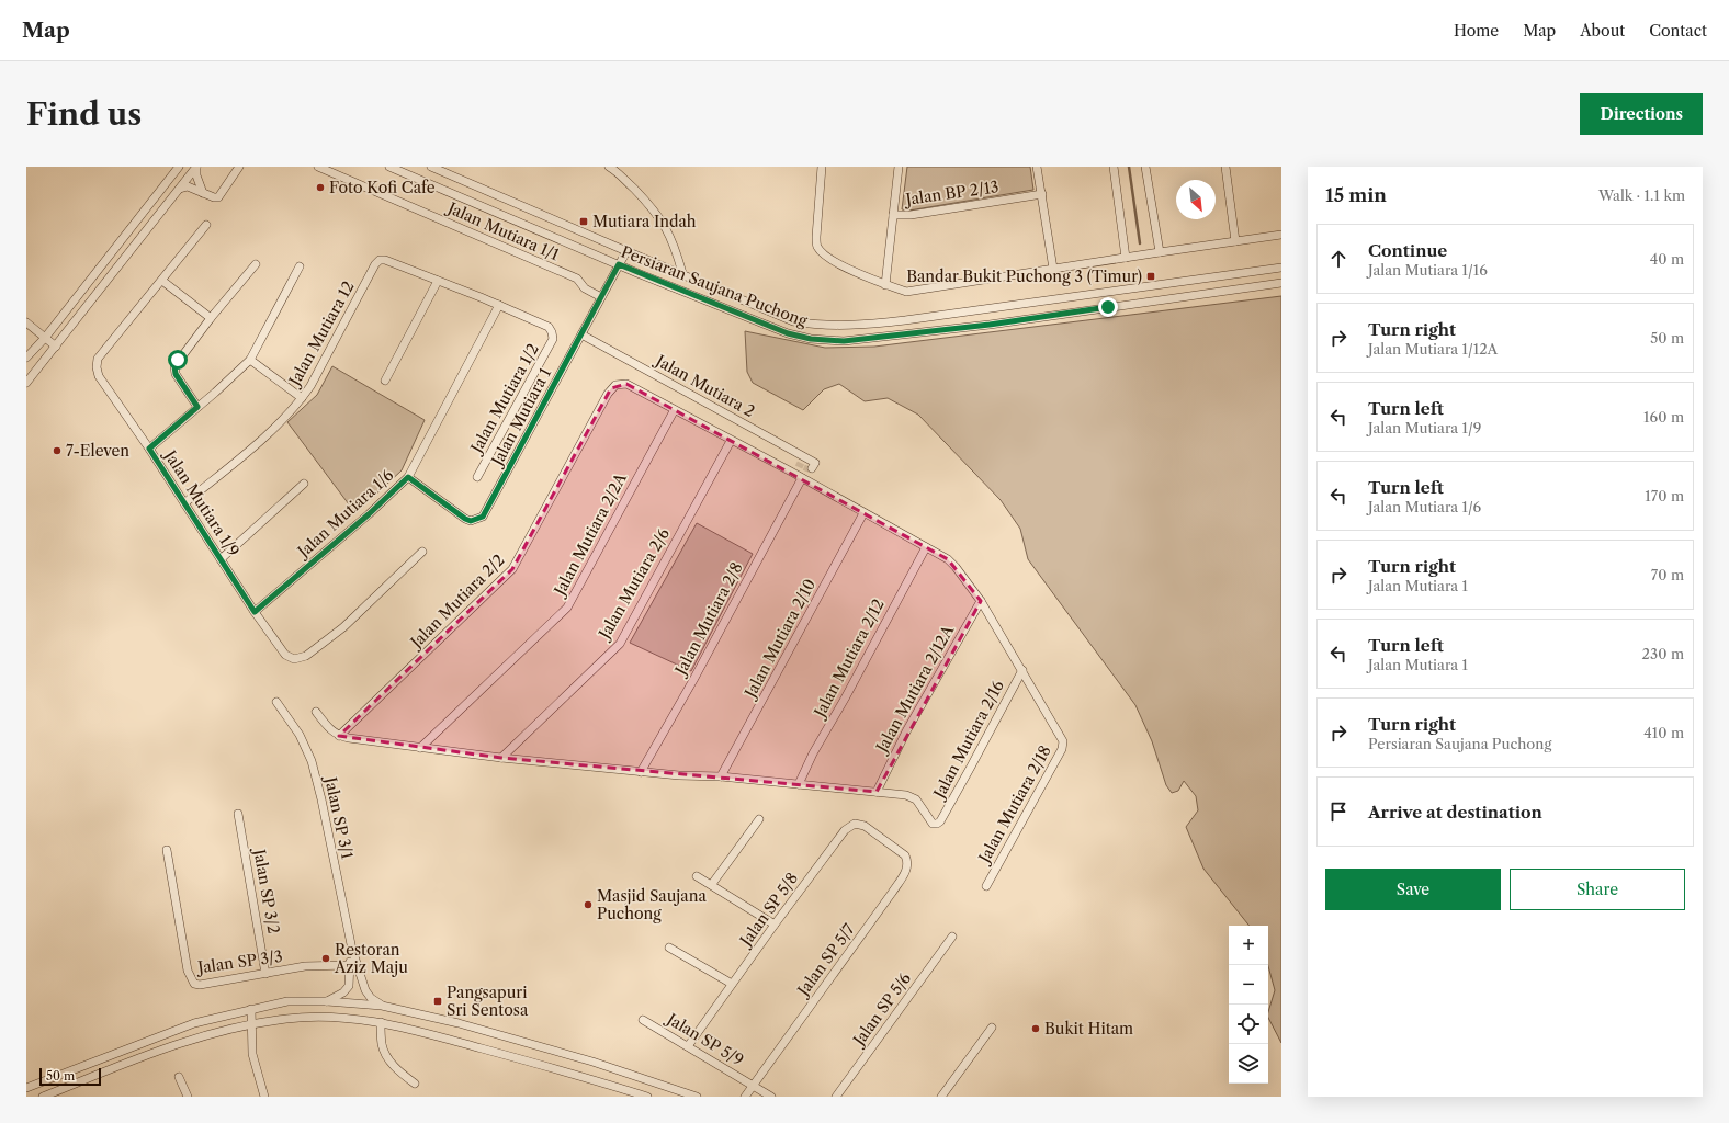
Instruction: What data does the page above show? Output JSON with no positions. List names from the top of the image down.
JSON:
{
  "streets": {
    "street": [
      "Jalan BP 2/13",
      "Jalan Mutiara 1/1",
      "Persiaran Saujana Puchong",
      "Jalan Mutiara 12",
      "Jalan Mutiara 2",
      "Jalan Mutiara 1/2",
      "Jalan Mutiara 1",
      "Jalan Mutiara 1/9",
      "Jalan Mutiara 1/6",
      "Jalan Mutiara 2/2A",
      "Jalan Mutiara 2/6",
      "Jalan Mutiara 2/2",
      "Jalan Mutiara 2/8",
      "Jalan Mutiara 2/10",
      "Jalan Mutiara 2/12",
      "Jalan Mutiara 2/12A",
      "Jalan Mutiara 2/16",
      "Jalan Mutiara 2/18",
      "Jalan SP 3/1",
      "Jalan SP 3/2",
      "Jalan SP 5/8",
      "Jalan SP 5/7",
      "Jalan SP 3/3",
      "Jalan SP 5/6",
      "Jalan SP 5/9"
    ]
  },
  "crossings": [
    ["Jalan Mutiara 1/1", "Jalan Mutiara 1"],
    ["Persiaran Saujana Puchong", "Jalan Mutiara 1"],
    ["Jalan Mutiara 12", "Jalan Mutiara 1/9"],
    ["Jalan Mutiara 2", "Jalan Mutiara 1"],
    ["Jalan Mutiara 2", "Jalan Mutiara 2/8"],
    ["Jalan Mutiara 1/2", "Jalan Mutiara 1/6"],
    ["Jalan Mutiara 1", "Jalan Mutiara 1/6"],
    ["Jalan Mutiara 1/9", "Jalan Mutiara 1/6"],
    ["Jalan Mutiara 2/2A", "Jalan Mutiara 2/2"],
    ["Jalan Mutiara 2/12A", "Jalan Mutiara 2/16"],
    ["Jalan Mutiara 2/16", "Jalan Mutiara 2/18"],
    ["Jalan SP 3/1", "Jalan SP 3/3"],
    ["Jalan SP 3/2", "Jalan SP 3/3"],
    ["Jalan SP 5/8", "Jalan SP 5/7"],
    ["Jalan SP 5/8", "Jalan SP 5/9"],
    ["Jalan SP 5/7", "Jalan SP 5/9"]
  ],
  "places": {
    "other": [
      "Foto Kofi Cafe",
      "7-Eleven",
      "Masjid Saujana Puchong",
      "Restoran Aziz Maju",
      "Bukit Hitam"
    ],
    "transit": ["Mutiara Indah", "Bandar Bukit Puchong 3 (Timur)", "Pangsapuri Sri Sentosa"]
  },
  "scale_bar": "50 m",
  "north": "bottom right",
  "page": {
    "header": "Map",
    "nav": [
      "Home",
      "Map",
      "About",
      "Contact"
    ],
    "buttons": [
      "Directions",
      ["Save", "Share"]
    ],
    "title": "Find us",
    "heading": ["15 min", "Walk · 1.1 km"],
    "list": [
      ["Continue", "Jalan Mutiara 1/16", "40 m"],
      ["Turn right", "Jalan Mutiara 1/12A", "50 m"],
      ["Turn left", "Jalan Mutiara 1/9", "160 m"],
      ["Turn left", "Jalan Mutiara 1/6", "170 m"],
      ["Turn right", "Jalan Mutiara 1", "70 m"],
      ["Turn left", "Jalan Mutiara 1", "230 m"],
      ["Turn right", "Persiaran Saujana Puchong", "410 m"],
      "Arrive at destination"
    ],
    "map_buttons": ["+", "−"],
    "scale": "50 m"
  }
}
